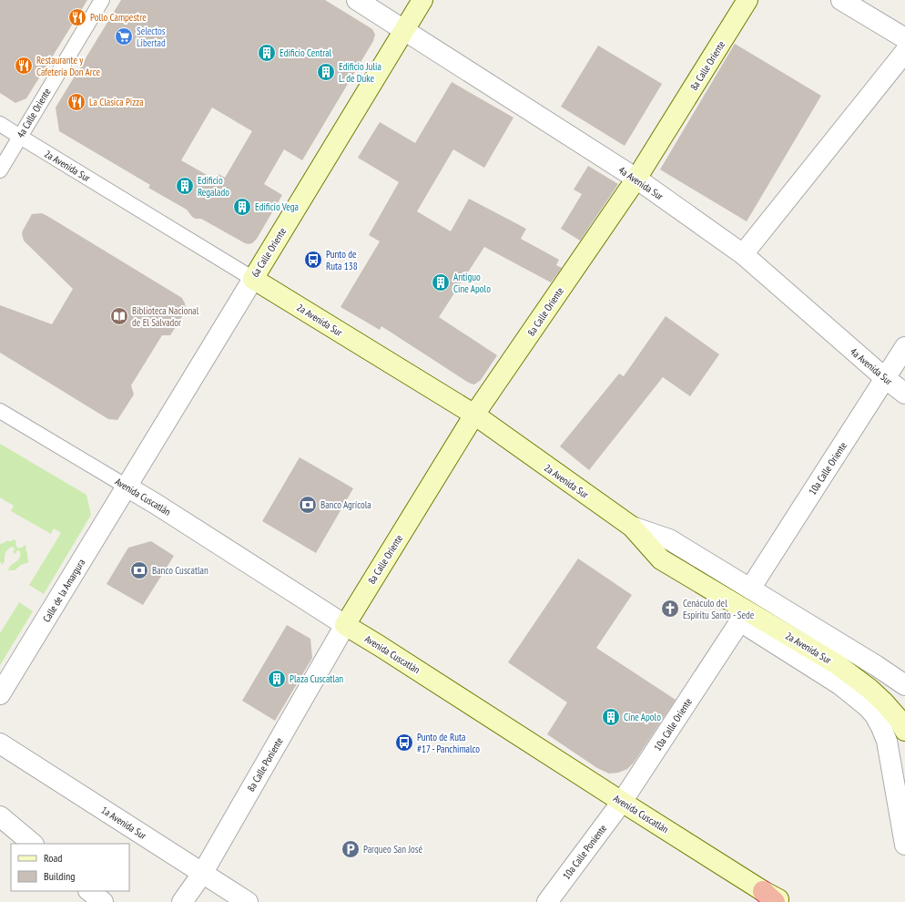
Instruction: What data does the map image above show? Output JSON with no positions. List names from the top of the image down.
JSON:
{
  "streets": {
    "main road": [
      "8a Calle Oriente",
      "2a Avenida Sur",
      "6a Calle Oriente",
      "Avenida Cuscatlán"
    ],
    "street": [
      "4a Calle Oriente",
      "4a Avenida Sur",
      "10a Calle Oriente",
      "Calle de la Amargura",
      "8a Calle Poniente",
      "1a Avenida Sur",
      "10a Calle Poniente"
    ]
  },
  "crossings": [
    ["8a Calle Oriente", "2a Avenida Sur"],
    ["8a Calle Oriente", "4a Avenida Sur"],
    ["8a Calle Oriente", "Avenida Cuscatlán"],
    ["8a Calle Oriente", "8a Calle Poniente"],
    ["4a Calle Oriente", "2a Avenida Sur"],
    ["2a Avenida Sur", "6a Calle Oriente"],
    ["2a Avenida Sur", "10a Calle Oriente"],
    ["4a Avenida Sur", "6a Calle Oriente"],
    ["4a Avenida Sur", "10a Calle Oriente"],
    ["6a Calle Oriente", "Avenida Cuscatlán"],
    ["6a Calle Oriente", "Calle de la Amargura"],
    ["10a Calle Oriente", "Avenida Cuscatlán"],
    ["10a Calle Oriente", "10a Calle Poniente"],
    ["Avenida Cuscatlán", "Calle de la Amargura"],
    ["Avenida Cuscatlán", "8a Calle Poniente"],
    ["Avenida Cuscatlán", "10a Calle Poniente"],
    ["8a Calle Poniente", "1a Avenida Sur"]
  ],
  "places": {
    "restaurant": ["Pollo Campestre", "Restaurante y Cafeteria Don Arce", "La Clasica Pizza"],
    "supermarket": ["Selectos Libertad"],
    "building": [
      "Edificio Central",
      "Edificio Julia L. de Duke",
      "Edificio Regalado",
      "Edificio Vega",
      "Antiguo Cine Apolo",
      "Plaza Cuscatlan",
      "Cine Apolo"
    ],
    "bus stop": ["Punto de Ruta 138", "Punto de Ruta #17 - Panchimalco"],
    "library": ["Biblioteca Nacional de El Salvador"],
    "bank": ["Banco Agrícola", "Banco Cuscatlan"],
    "church": ["Cenáculo del Espiritu Santo - Sede"],
    "parking": ["Parqueo San José"]
  },
  "legend": ["Road", "Building"]
}
